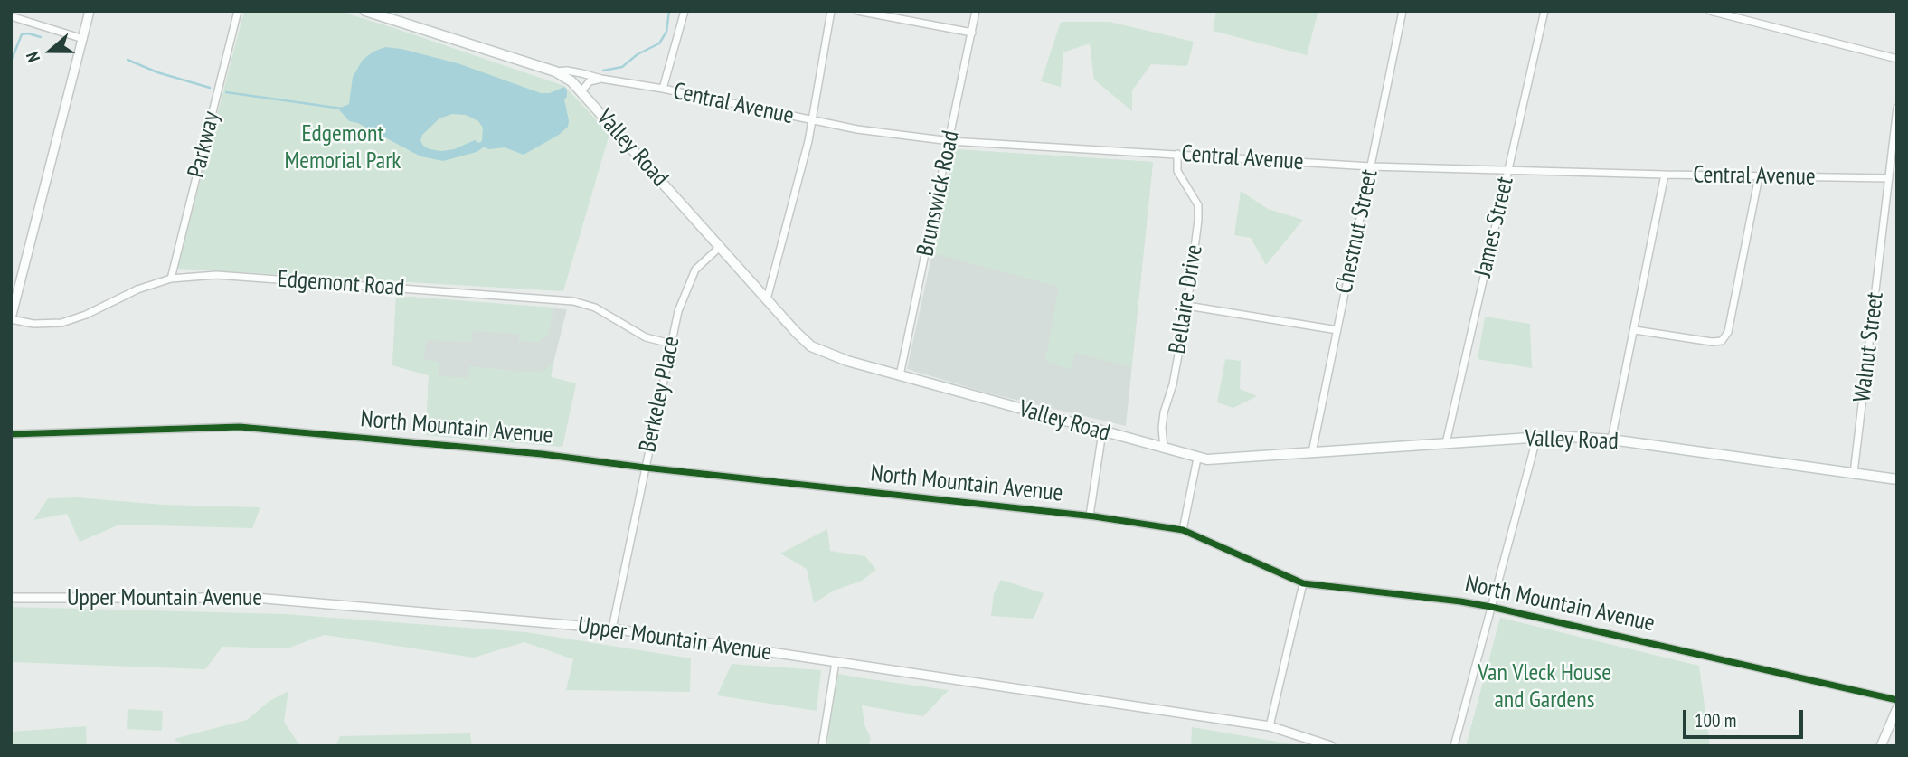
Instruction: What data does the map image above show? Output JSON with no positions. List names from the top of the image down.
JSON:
{
  "streets": {
    "main road": ["Valley Road"],
    "street": [
      "Central Avenue",
      "Parkway",
      "Brunswick Road",
      "James Street",
      "Chestnut Street",
      "Edgemont Road",
      "Bellaire Drive",
      "Walnut Street",
      "Berkeley Place",
      "North Mountain Avenue",
      "Upper Mountain Avenue"
    ]
  },
  "crossings": [
    ["Central Avenue", "Valley Road"],
    ["Central Avenue", "Brunswick Road"],
    ["Central Avenue", "James Street"],
    ["Central Avenue", "Chestnut Street"],
    ["Central Avenue", "Bellaire Drive"],
    ["Central Avenue", "Walnut Street"],
    ["Parkway", "Edgemont Road"],
    ["Valley Road", "Brunswick Road"],
    ["Valley Road", "James Street"],
    ["Valley Road", "Chestnut Street"],
    ["Valley Road", "Bellaire Drive"],
    ["Valley Road", "Walnut Street"],
    ["Valley Road", "Berkeley Place"],
    ["Edgemont Road", "Berkeley Place"],
    ["Berkeley Place", "North Mountain Avenue"],
    ["Berkeley Place", "Upper Mountain Avenue"]
  ],
  "parks": ["Edgemont Memorial Park", "Van Vleck House and Gardens"],
  "scale_bar": "100 m",
  "north": "left"
}
